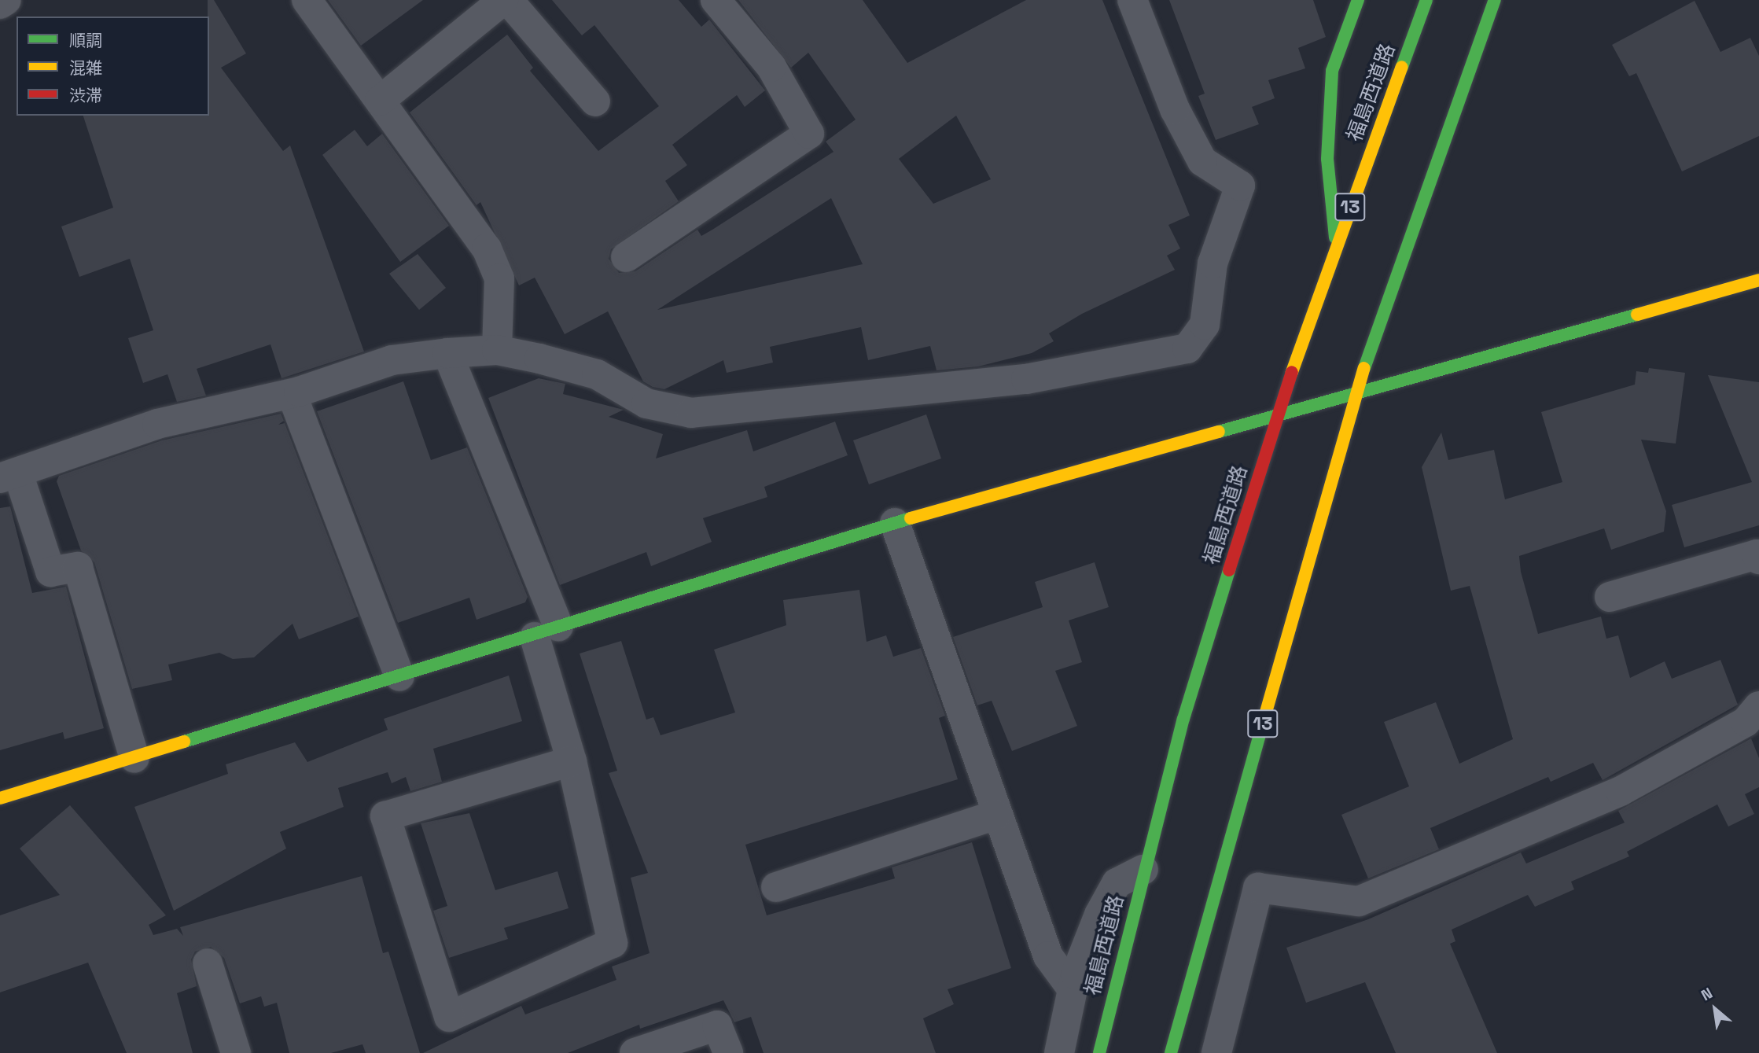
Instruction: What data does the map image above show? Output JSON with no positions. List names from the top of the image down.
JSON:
{
  "streets": {
    "main road": ["福島西道路", "13"]
  },
  "legend": ["順調", "混雑", "渋滞"],
  "north": "top left"
}
